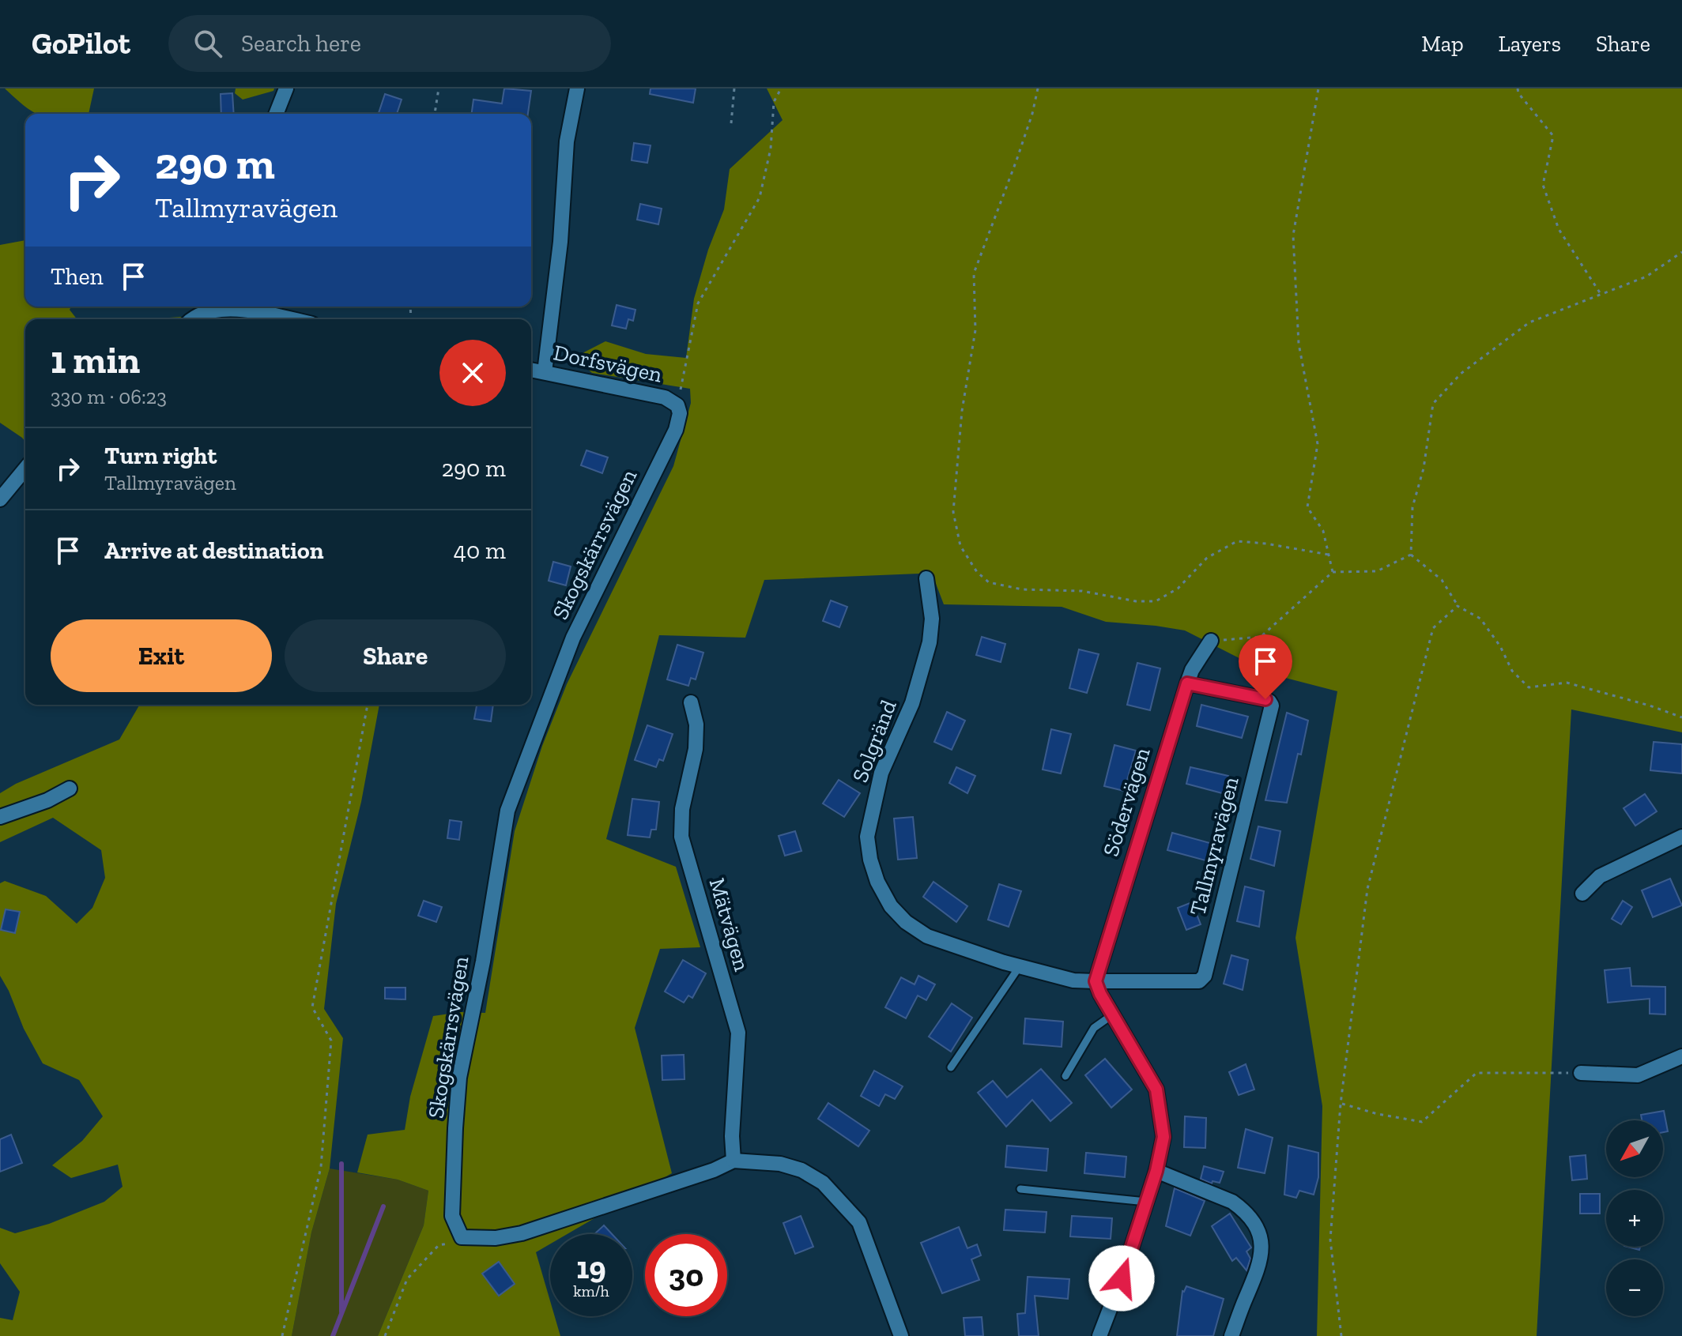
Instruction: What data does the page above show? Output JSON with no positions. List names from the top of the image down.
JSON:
{
  "streets": {
    "street": [
      "Dorfsvägen",
      "Skogskärrsvägen",
      "Solgränd",
      "Södervägen",
      "Tallmyravägen",
      "Mätvägen"
    ]
  },
  "crossings": [
    ["Dorfsvägen", "Skogskärrsvägen"],
    ["Solgränd", "Södervägen"],
    ["Solgränd", "Tallmyravägen"],
    ["Södervägen", "Tallmyravägen"]
  ],
  "north": "bottom left",
  "page": {
    "header": "GoPilot",
    "search": "Search here",
    "nav": ["Map", "Layers", "Share"],
    "turn": ["290 m", "Tallmyravägen"],
    "then": "Then",
    "heading": ["1 min", "330 m · 06:23"],
    "list": [
      {
        "name": "Turn right",
        "note": "Tallmyravägen",
        "value": "290 m"
      },
      {
        "name": "Arrive at destination",
        "value": "40 m"
      }
    ],
    "buttons": ["Exit", "Share"],
    "map_buttons": ["+", "−"],
    "speed": "19 km/h",
    "limit": "30"
  }
}
